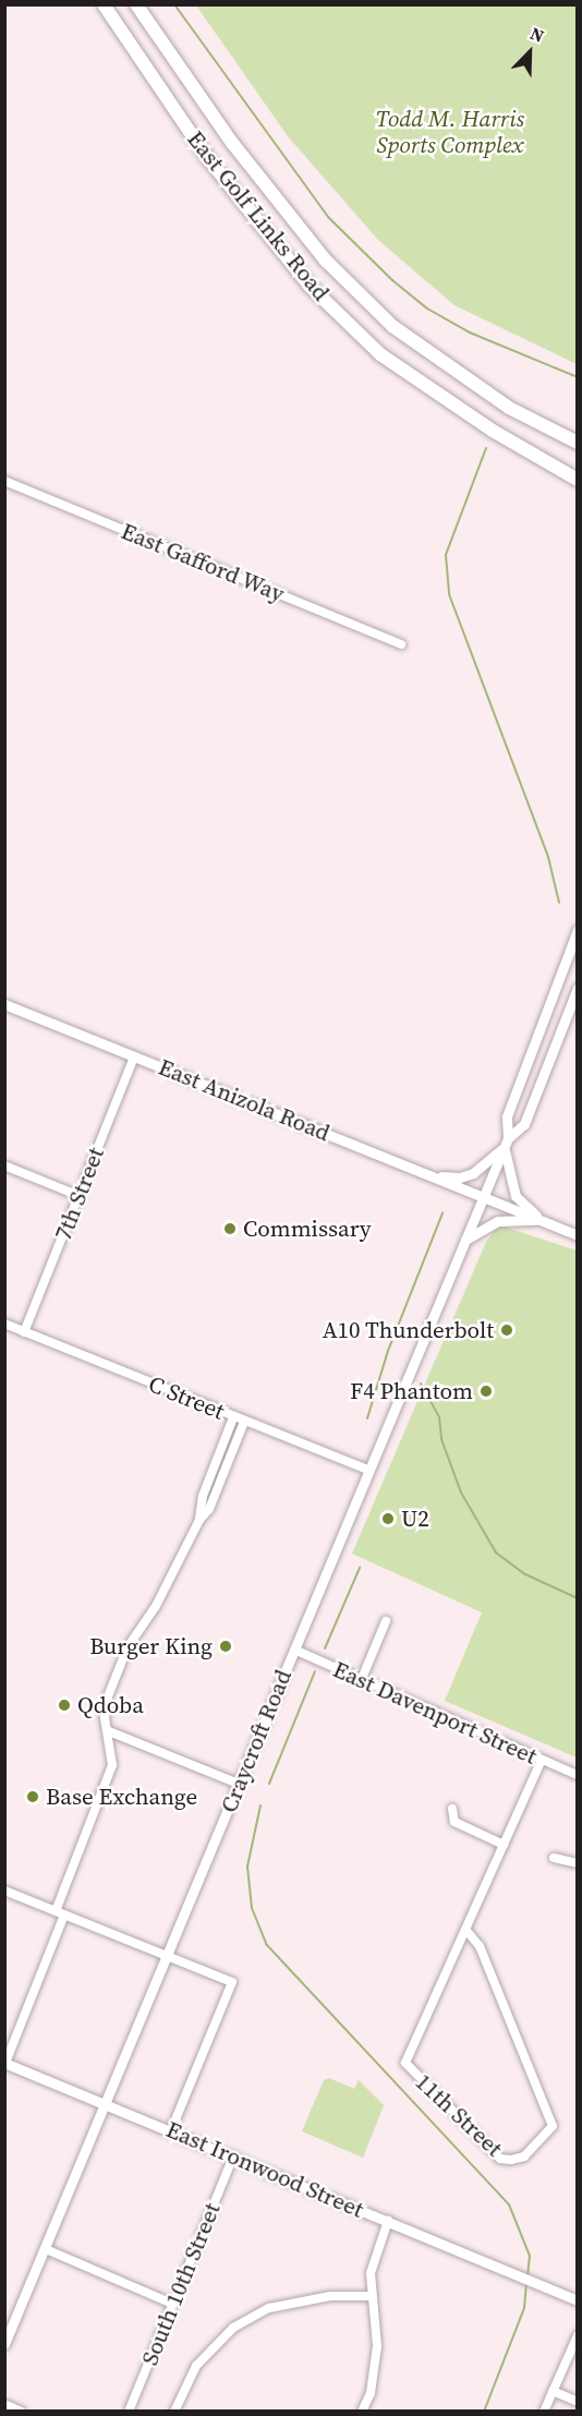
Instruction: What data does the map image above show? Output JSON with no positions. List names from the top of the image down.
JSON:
{
  "streets": {
    "main road": ["East Golf Links Road"],
    "street": [
      "East Gafford Way",
      "East Anizola Road",
      "7th Street",
      "C Street",
      "East Davenport Street",
      "Craycroft Road",
      "11th Street",
      "East Ironwood Street",
      "South 10th Street"
    ]
  },
  "crossings": [
    ["East Anizola Road", "7th Street"],
    ["East Anizola Road", "Craycroft Road"],
    ["7th Street", "C Street"],
    ["C Street", "Craycroft Road"],
    ["East Davenport Street", "Craycroft Road"],
    ["East Davenport Street", "11th Street"],
    ["Craycroft Road", "East Ironwood Street"],
    ["East Ironwood Street", "South 10th Street"]
  ],
  "parks": ["Todd M. Harris Sports Complex"],
  "places": [
    "Commissary",
    "A10 Thunderbolt",
    "F4 Phantom",
    "U2",
    "Burger King",
    "Qdoba",
    "Base Exchange"
  ],
  "north": "top right"
}
